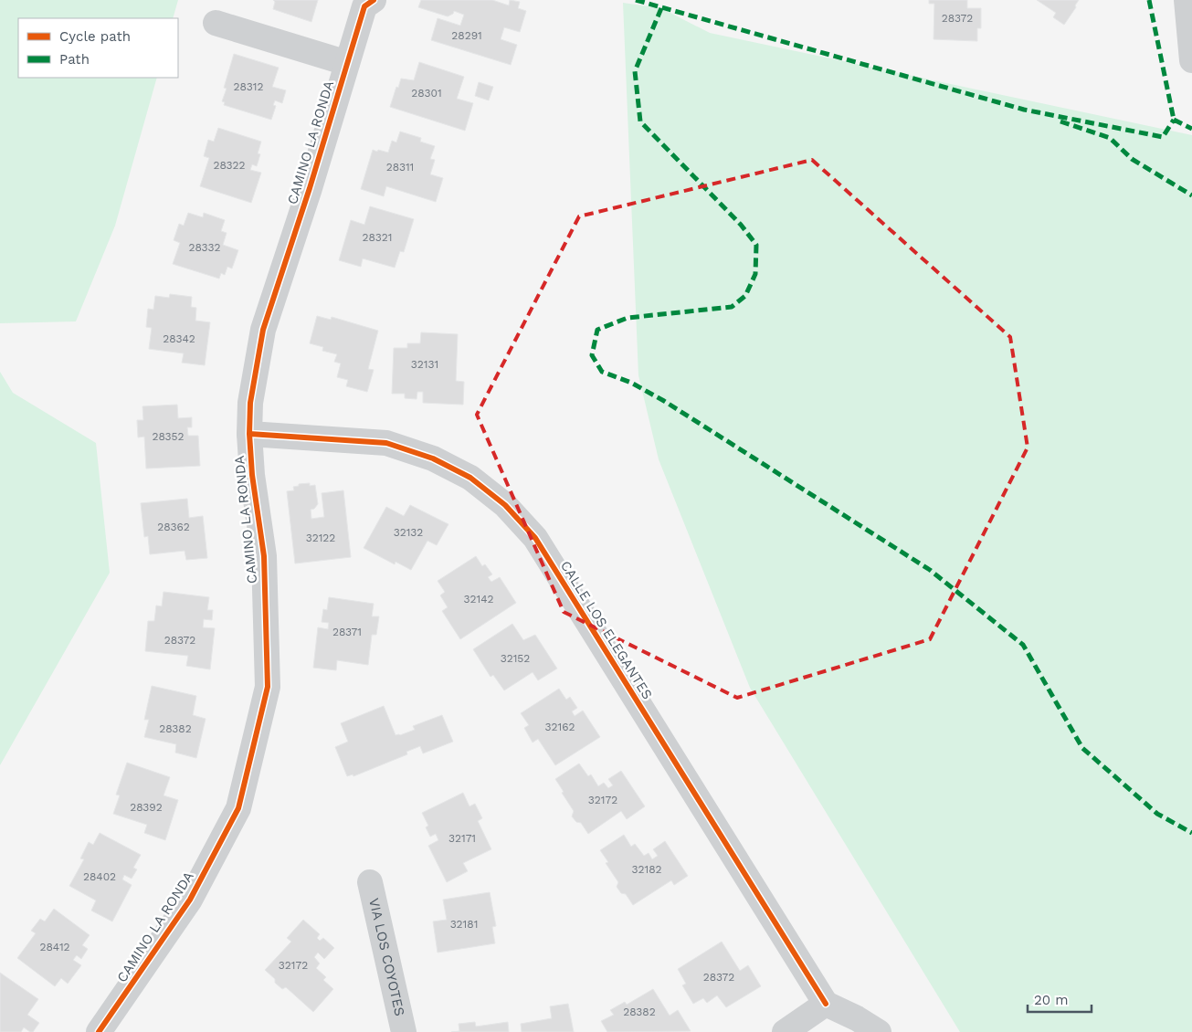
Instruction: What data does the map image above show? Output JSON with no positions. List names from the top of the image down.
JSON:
{
  "streets": {
    "street": ["CAMINO LA RONDA", "CALLE LOS ELEGANTES", "VIA LOS COYOTES"]
  },
  "crossings": [
    ["CAMINO LA RONDA", "CALLE LOS ELEGANTES"]
  ],
  "house_numbers": [
    "28372",
    "28291",
    "28312",
    "28301",
    "28322",
    "28311",
    "28321",
    "28332",
    "28342",
    "32131",
    "28352",
    "28362",
    "32132",
    "32122",
    "32142",
    "28371",
    "28372",
    "32152",
    "32162",
    "28382",
    "32172",
    "28392",
    "32171",
    "32182",
    "28402",
    "32181",
    "28412",
    "32172",
    "28372",
    "28382"
  ],
  "legend": ["Cycle path", "Path"],
  "scale_bar": "20 m"
}
